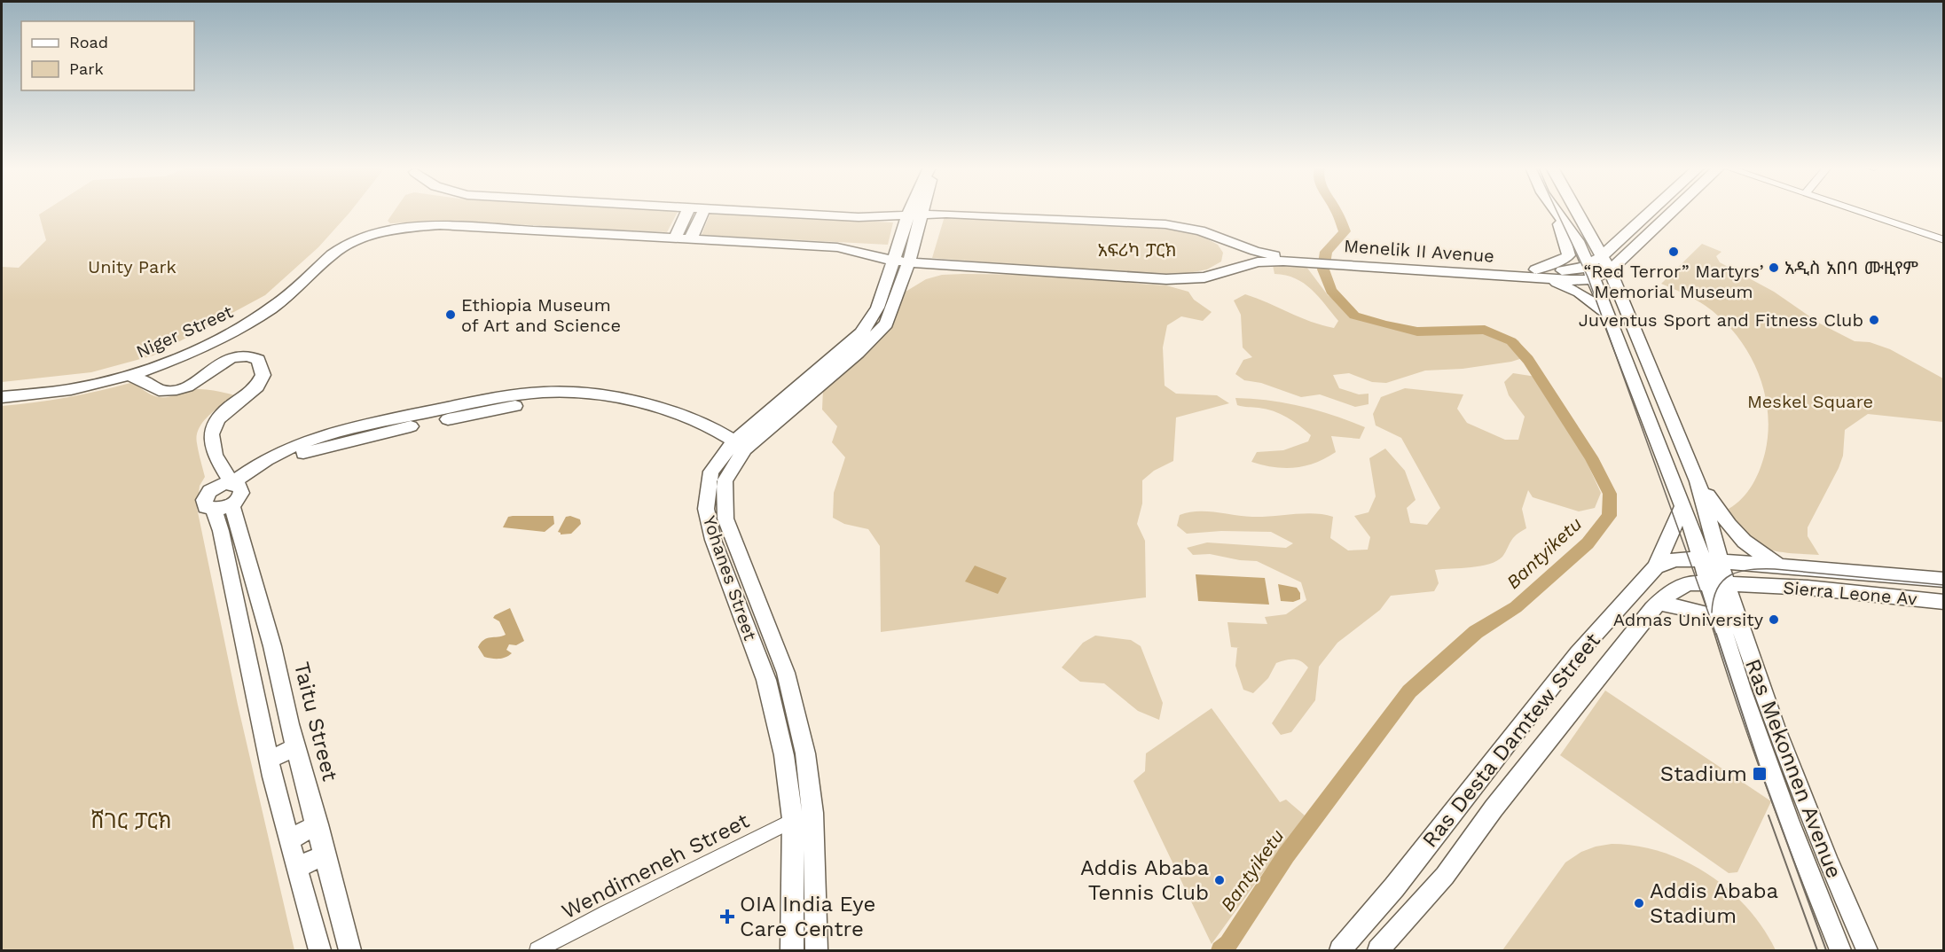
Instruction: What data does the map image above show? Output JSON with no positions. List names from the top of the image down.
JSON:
{
  "streets": {
    "main road": [
      "Menelik II Avenue",
      "Niger Street",
      "Yohanes Street",
      "Sierra Leone Av",
      "Taitu Street",
      "Ras Desta Damtew Street",
      "Ras Mekonnen Avenue"
    ],
    "street": ["Wendimeneh Street"]
  },
  "crossings": [
    ["Menelik II Avenue", "Niger Street"],
    ["Menelik II Avenue", "Yohanes Street"],
    ["Yohanes Street", "Wendimeneh Street"],
    ["Sierra Leone Av", "Ras Desta Damtew Street"],
    ["Sierra Leone Av", "Ras Mekonnen Avenue"],
    ["Ras Desta Damtew Street", "Ras Mekonnen Avenue"]
  ],
  "water": ["Bantyiketu"],
  "parks": [
    "አፍሪካ ፓርክ",
    "Unity Park",
    "Meskel Square",
    "ሸገር ፓርክ"
  ],
  "places": {
    "other": [
      "“Red Terror” Martyrs’ Memorial Museum",
      "አዲስ አበባ ሙዚየም",
      "Ethiopia Museum of Art and Science",
      "Juventus Sport and Fitness Club",
      "Admas University",
      "Addis Ababa Tennis Club",
      "Addis Ababa Stadium"
    ],
    "transit": ["Stadium"],
    "health": ["OIA India Eye Care Centre"]
  },
  "legend": ["Road", "Park"]
}
